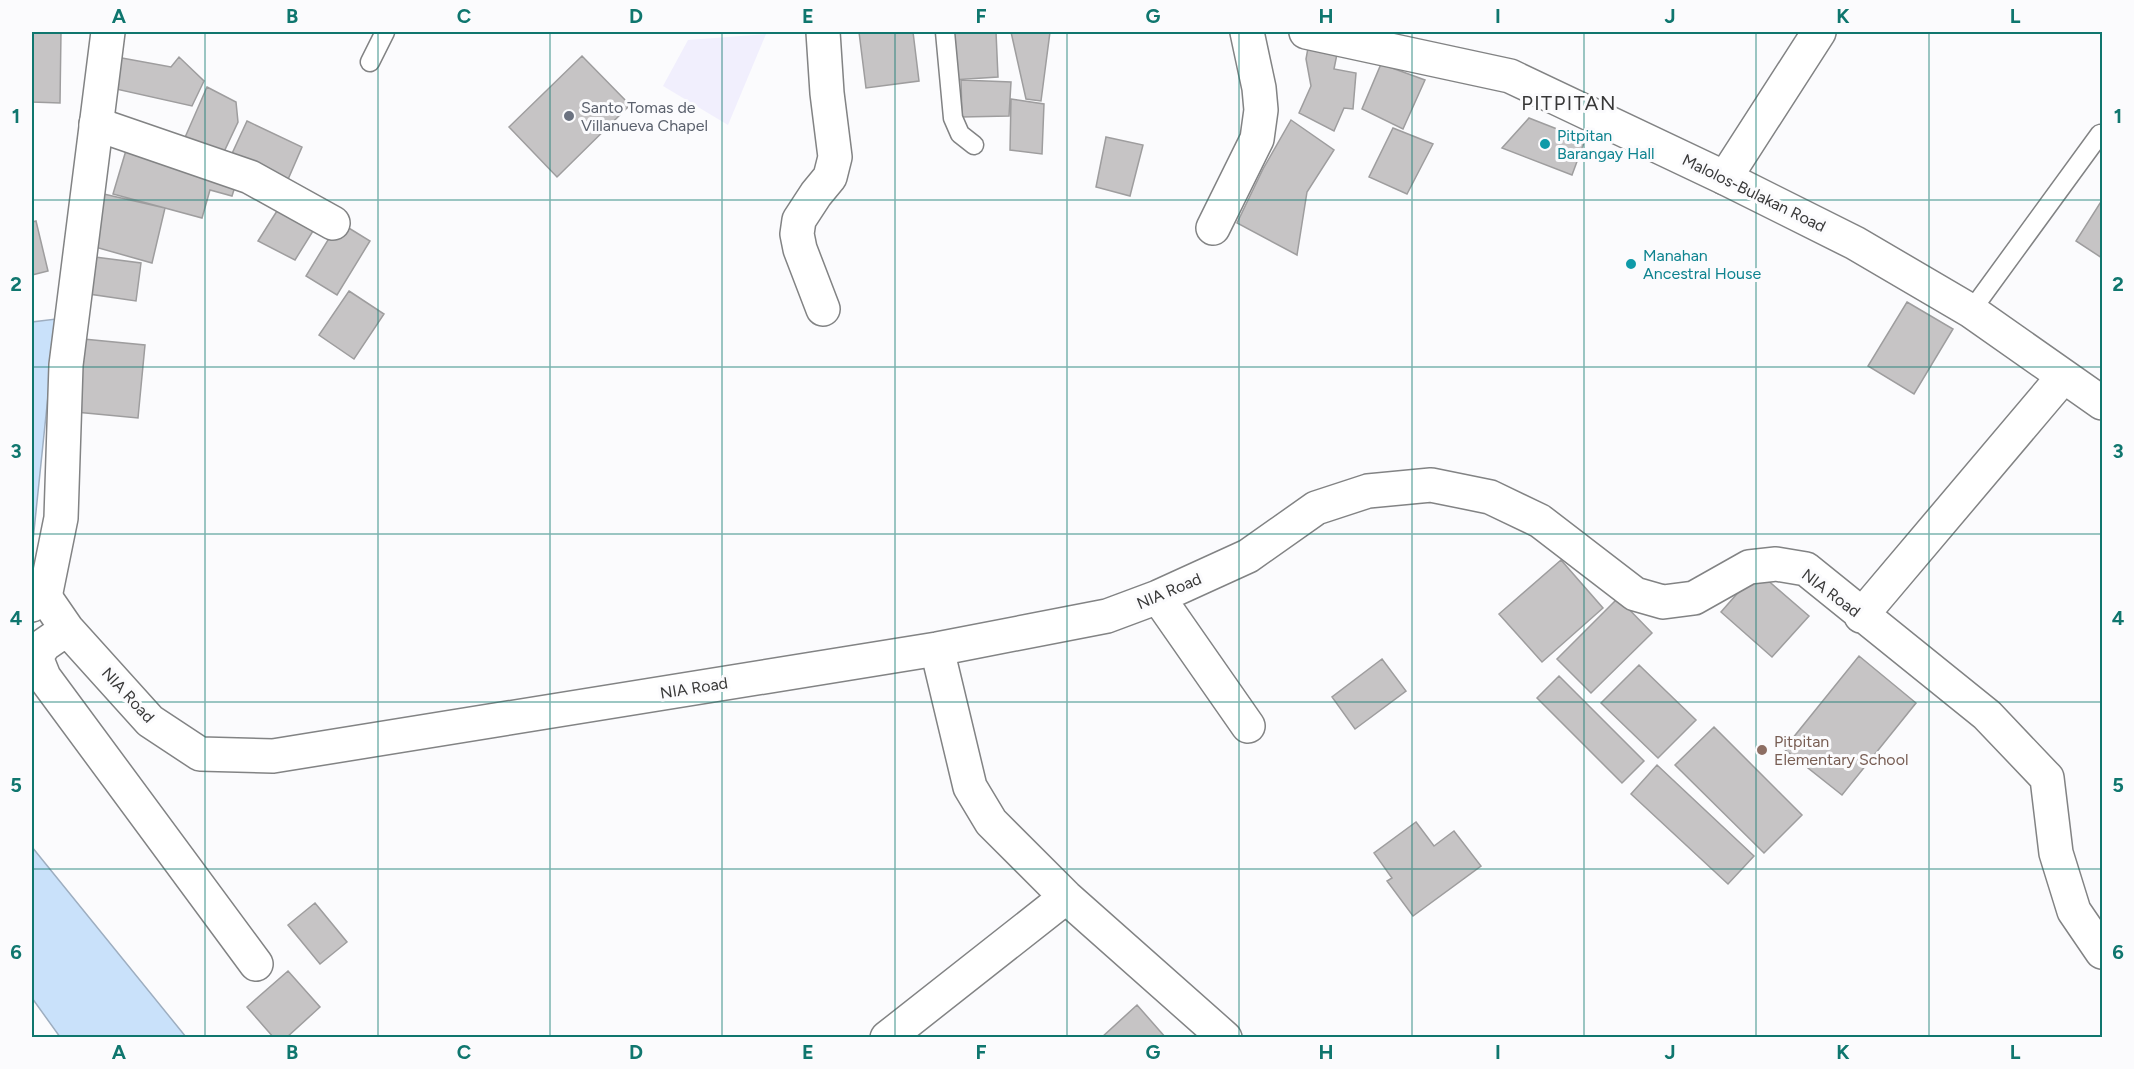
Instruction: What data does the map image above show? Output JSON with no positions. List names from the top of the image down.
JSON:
{
  "streets": {
    "street": ["Malolos-Bulakan Road", "NIA Road"]
  },
  "districts": ["PITPITAN"],
  "places": [
    "Santo Tomas de Villanueva Chapel",
    "Pitpitan Barangay Hall",
    "Manahan Ancestral House",
    "Pitpitan Elementary School"
  ],
  "grid": {
    "columns": [
      "A",
      "B",
      "C",
      "D",
      "E",
      "F",
      "G",
      "H",
      "I",
      "J",
      "K",
      "L"
    ],
    "rows": [
      "1",
      "2",
      "3",
      "4",
      "5",
      "6"
    ]
  }
}
